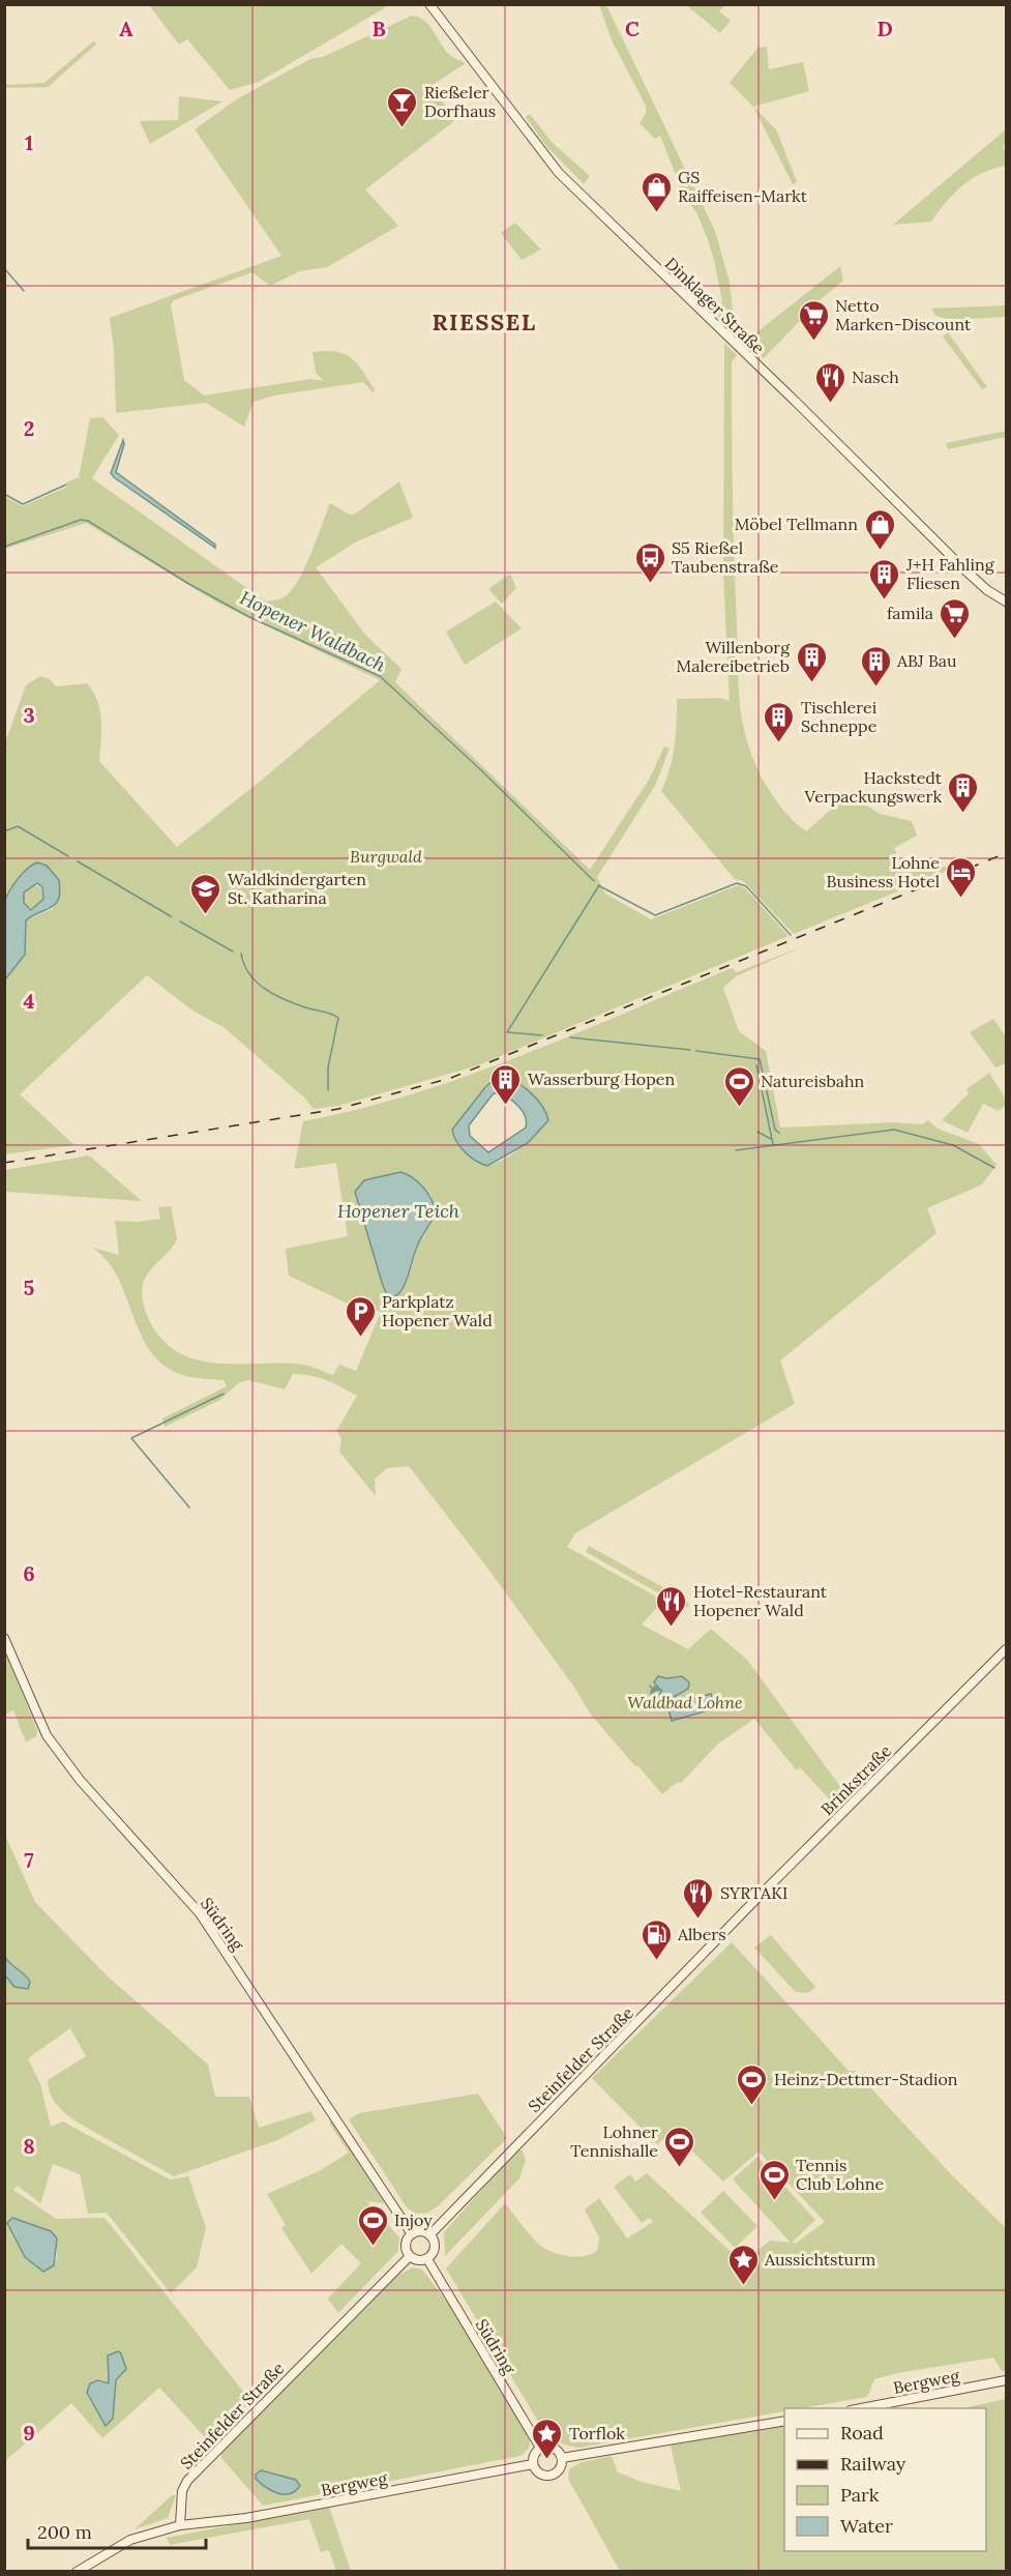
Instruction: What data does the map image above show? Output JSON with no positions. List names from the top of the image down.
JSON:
{
  "streets": {
    "main road": [
      "Dinklager Straße",
      "Brinkstraße",
      "Südring",
      "Steinfelder Straße",
      "Bergweg"
    ]
  },
  "crossings": [
    ["Brinkstraße", "Steinfelder Straße"],
    ["Südring", "Steinfelder Straße"],
    ["Südring", "Bergweg"],
    ["Steinfelder Straße", "Bergweg"]
  ],
  "districts": ["RIESSEL"],
  "water": ["Hopener Waldbach", "Hopener Teich"],
  "parks": ["Burgwald", "Waldbad Lohne"],
  "places": {
    "bar": ["Rießeler Dorfhaus"],
    "shop": ["GS Raiffeisen-Markt", "Möbel Tellmann"],
    "supermarket": ["Netto Marken-Discount", "famila"],
    "restaurant": ["Nasch", "Hotel-Restaurant Hopener Wald", "SYRTAKI"],
    "bus stop": ["S5 Rießel Taubenstraße"],
    "building": [
      "J+H Fahling Fliesen",
      "Willenborg Malereibetrieb",
      "ABJ Bau",
      "Tischlerei Schneppe",
      "Hackstedt Verpackungswerk",
      "Wasserburg Hopen"
    ],
    "hotel": ["Lohne Business Hotel"],
    "school or university": ["Waldkindergarten St. Katharina"],
    "sports": [
      "Natureisbahn",
      "Heinz-Dettmer-Stadion",
      "Lohner Tennishalle",
      "Tennis Club Lohne",
      "Injoy"
    ],
    "parking": ["Parkplatz Hopener Wald"],
    "fuel station": ["Albers"],
    "place": ["Aussichtsturm", "Torflok"]
  },
  "legend": [
    "Road",
    "Railway",
    "Park",
    "Water"
  ],
  "scale_bar": "200 m",
  "grid": {
    "columns": [
      "A",
      "B",
      "C",
      "D"
    ],
    "rows": [
      "1",
      "2",
      "3",
      "4",
      "5",
      "6",
      "7",
      "8",
      "9"
    ]
  }
}
